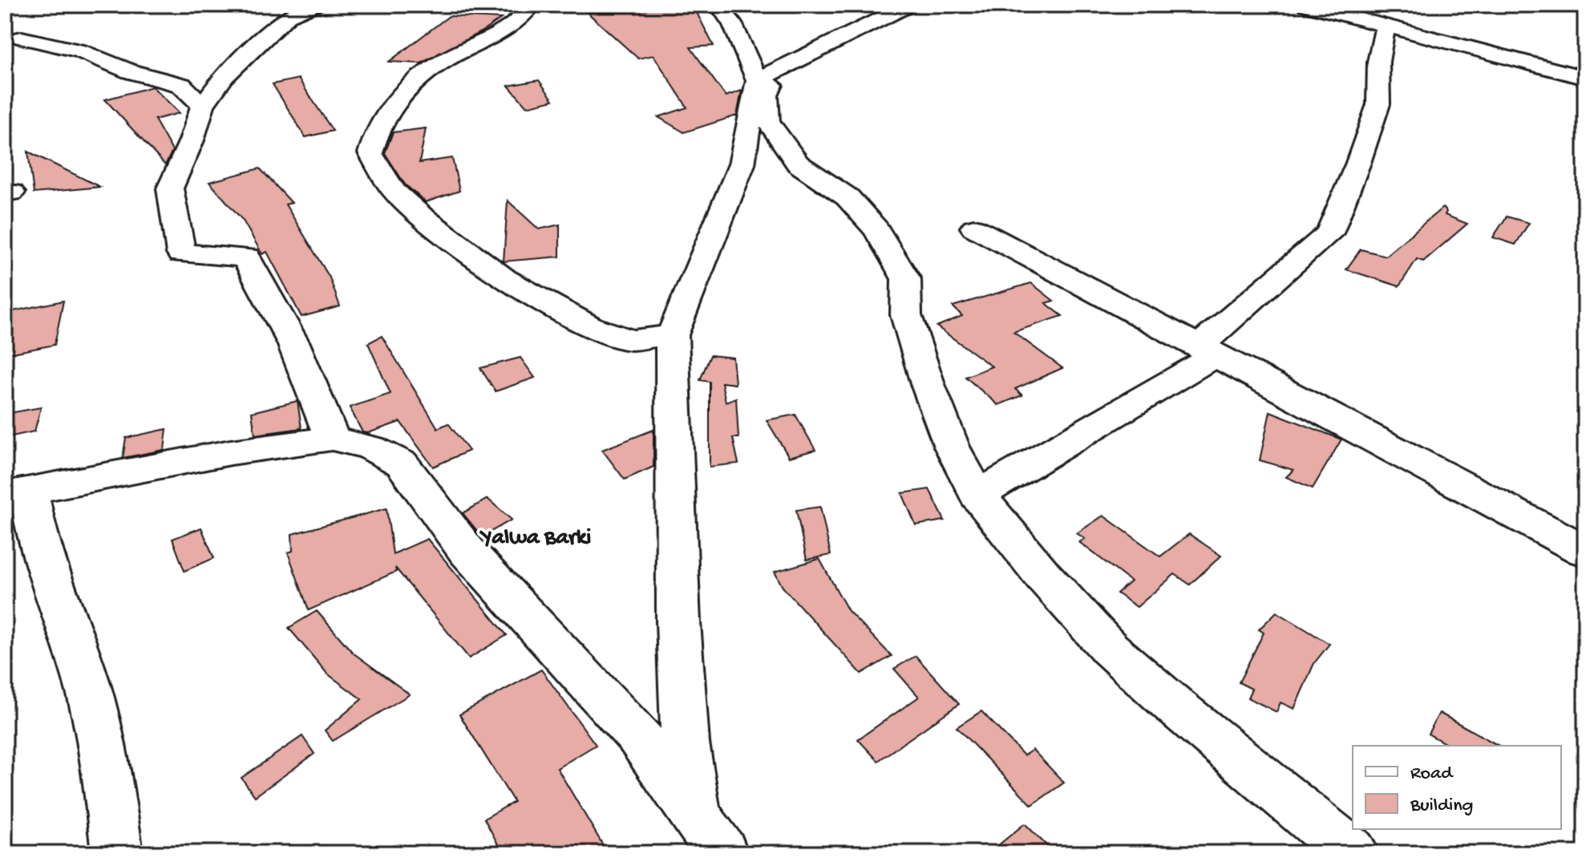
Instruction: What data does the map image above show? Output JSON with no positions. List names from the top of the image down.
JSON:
{
  "districts": ["Yalwa Barki"],
  "legend": ["Road", "Building"]
}
